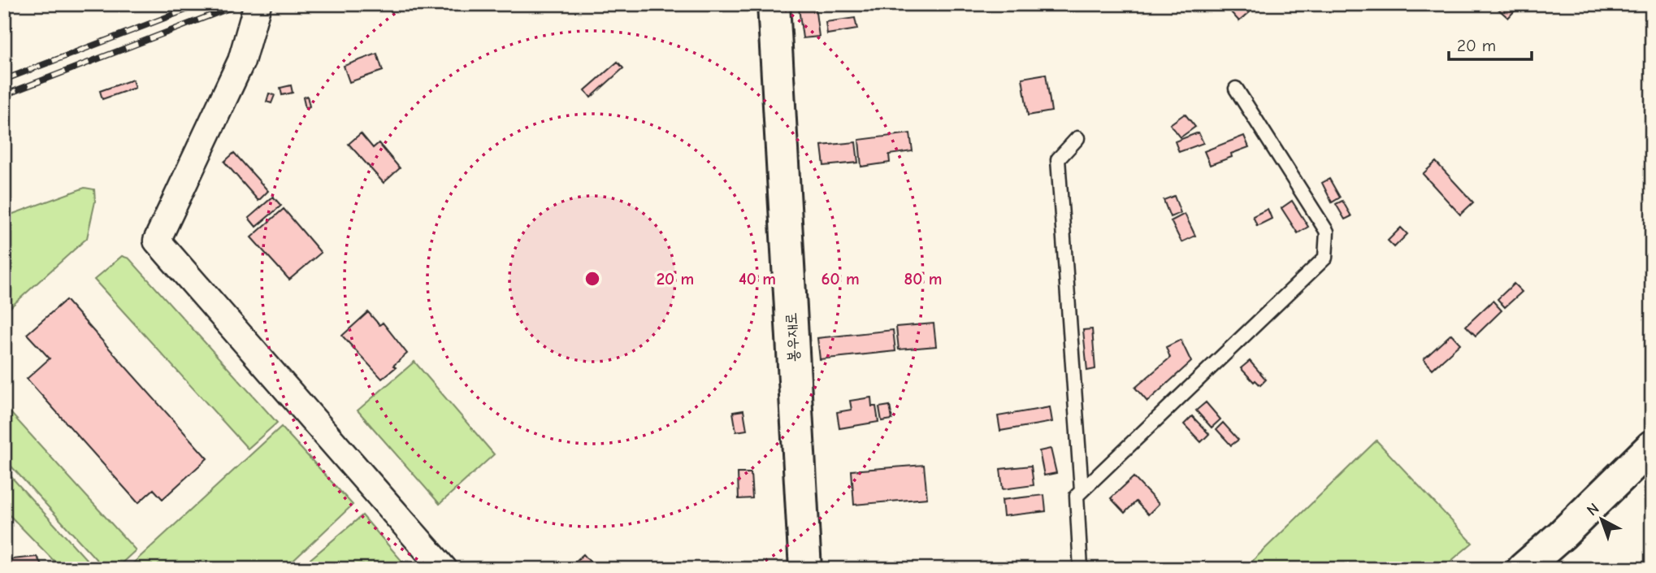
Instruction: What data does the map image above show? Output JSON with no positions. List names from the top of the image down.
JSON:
{
  "streets": {
    "street": ["봉우재로"]
  },
  "scale_bar": "20 m",
  "north": "top left",
  "rings": [
    "20 m",
    "40 m",
    "60 m",
    "80 m"
  ]
}
